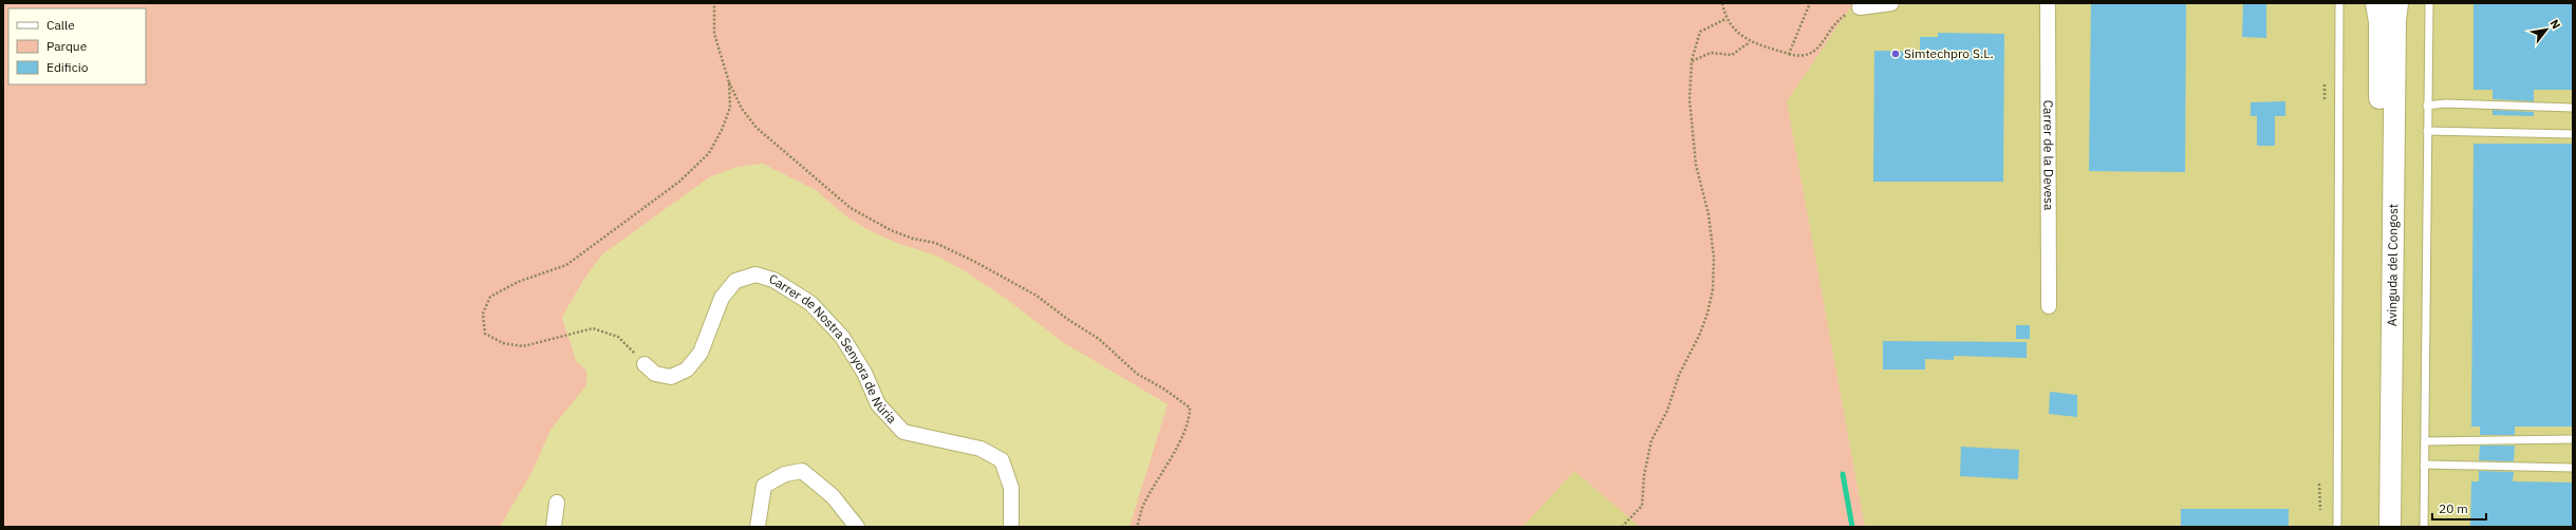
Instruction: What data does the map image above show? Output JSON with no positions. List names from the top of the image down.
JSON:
{
  "streets": {
    "main road": ["Avinguda del Congost"],
    "street": ["Carrer de la Devesa", "Carrer de Nostra Senyora de Núria"]
  },
  "places": ["Simtechpro S.L."],
  "legend": ["Calle", "Parque", "Edificio"],
  "scale_bar": "20 m",
  "north": "top right"
}
